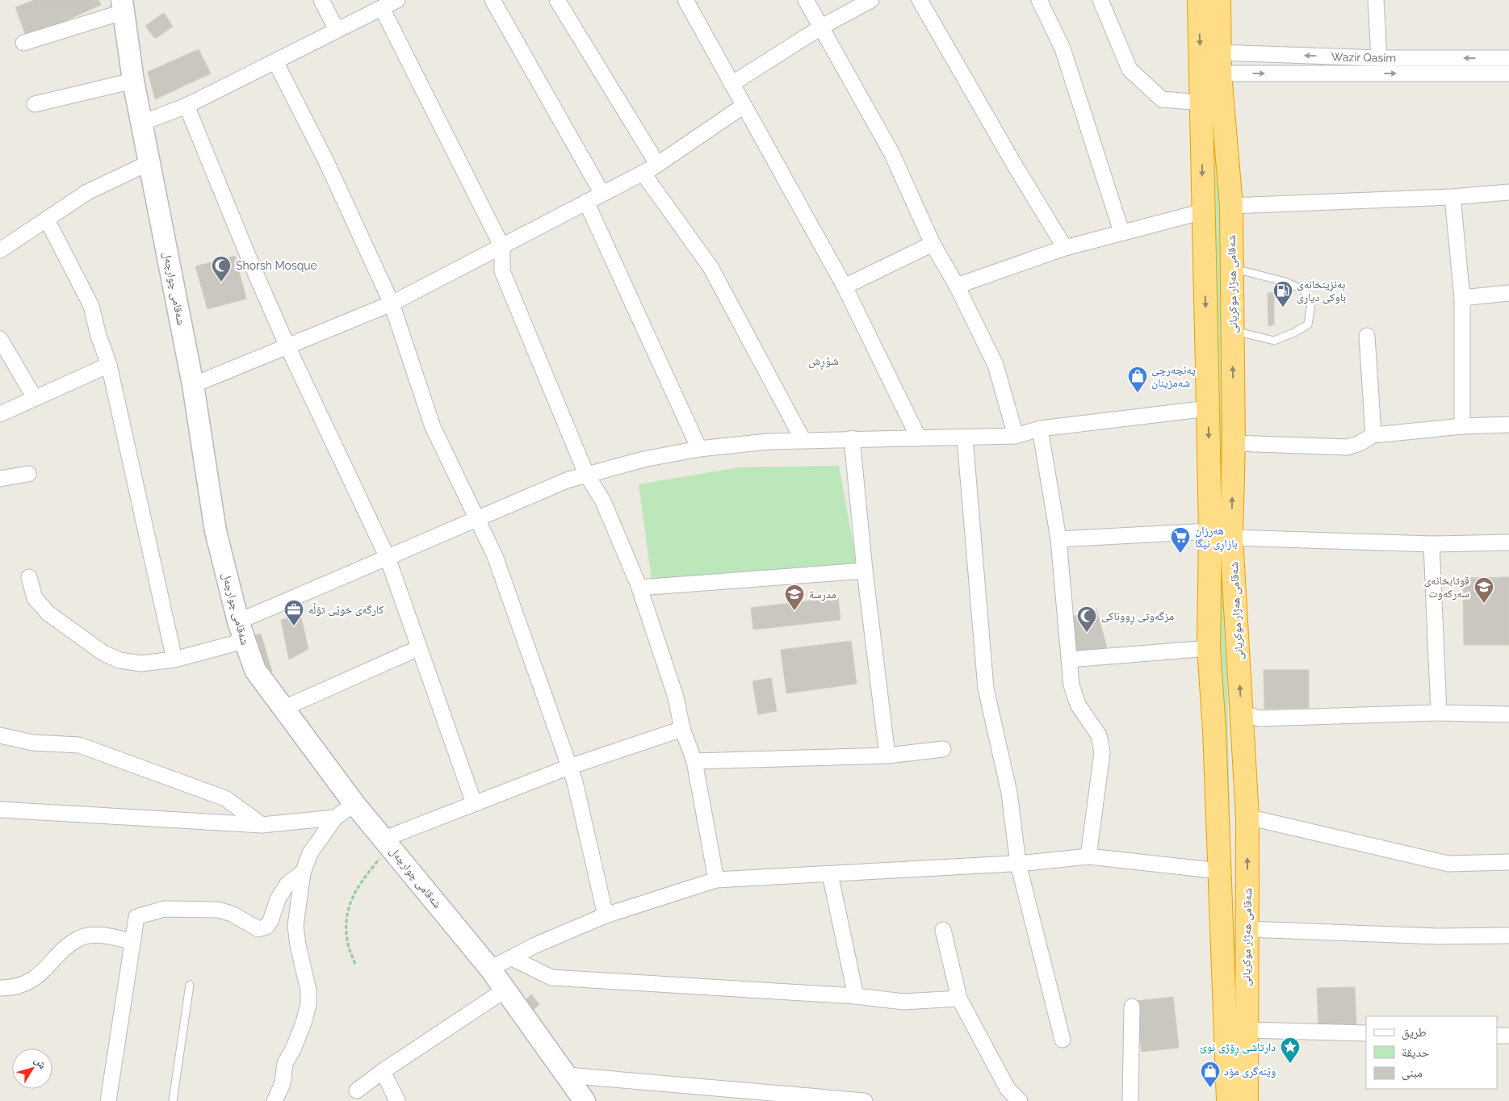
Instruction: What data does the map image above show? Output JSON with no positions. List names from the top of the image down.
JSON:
{
  "streets": {
    "highway": ["شەقامی ھەژار موکریانی"],
    "main road": ["شەقامی چوارچەل"],
    "street": ["Wazir Qasim"]
  },
  "crossings": [
    ["Wazir Qasim", "شەقامی ھەژار موکریانی"]
  ],
  "districts": ["شۆڕش"],
  "places": {
    "mosque": ["Shorsh Mosque", "مزگەوتی ڕووناکی"],
    "fuel station": ["بەنزینخانەی باوکی دیاری"],
    "shop": ["پەنچەرچی شەمزینان", "وێنەگری مۆد"],
    "supermarket": ["هەرزان بازاڕی نیگا"],
    "school or university": ["قوتابخانەی سەرکەوت", "مدرسة"],
    "office": ["کارگەی خوێی تۆڵە"],
    "place": ["دارتاشی ڕۆژی نوێ"]
  },
  "legend": ["طريق", "حديقة", "مبنى"],
  "north": "top right"
}
